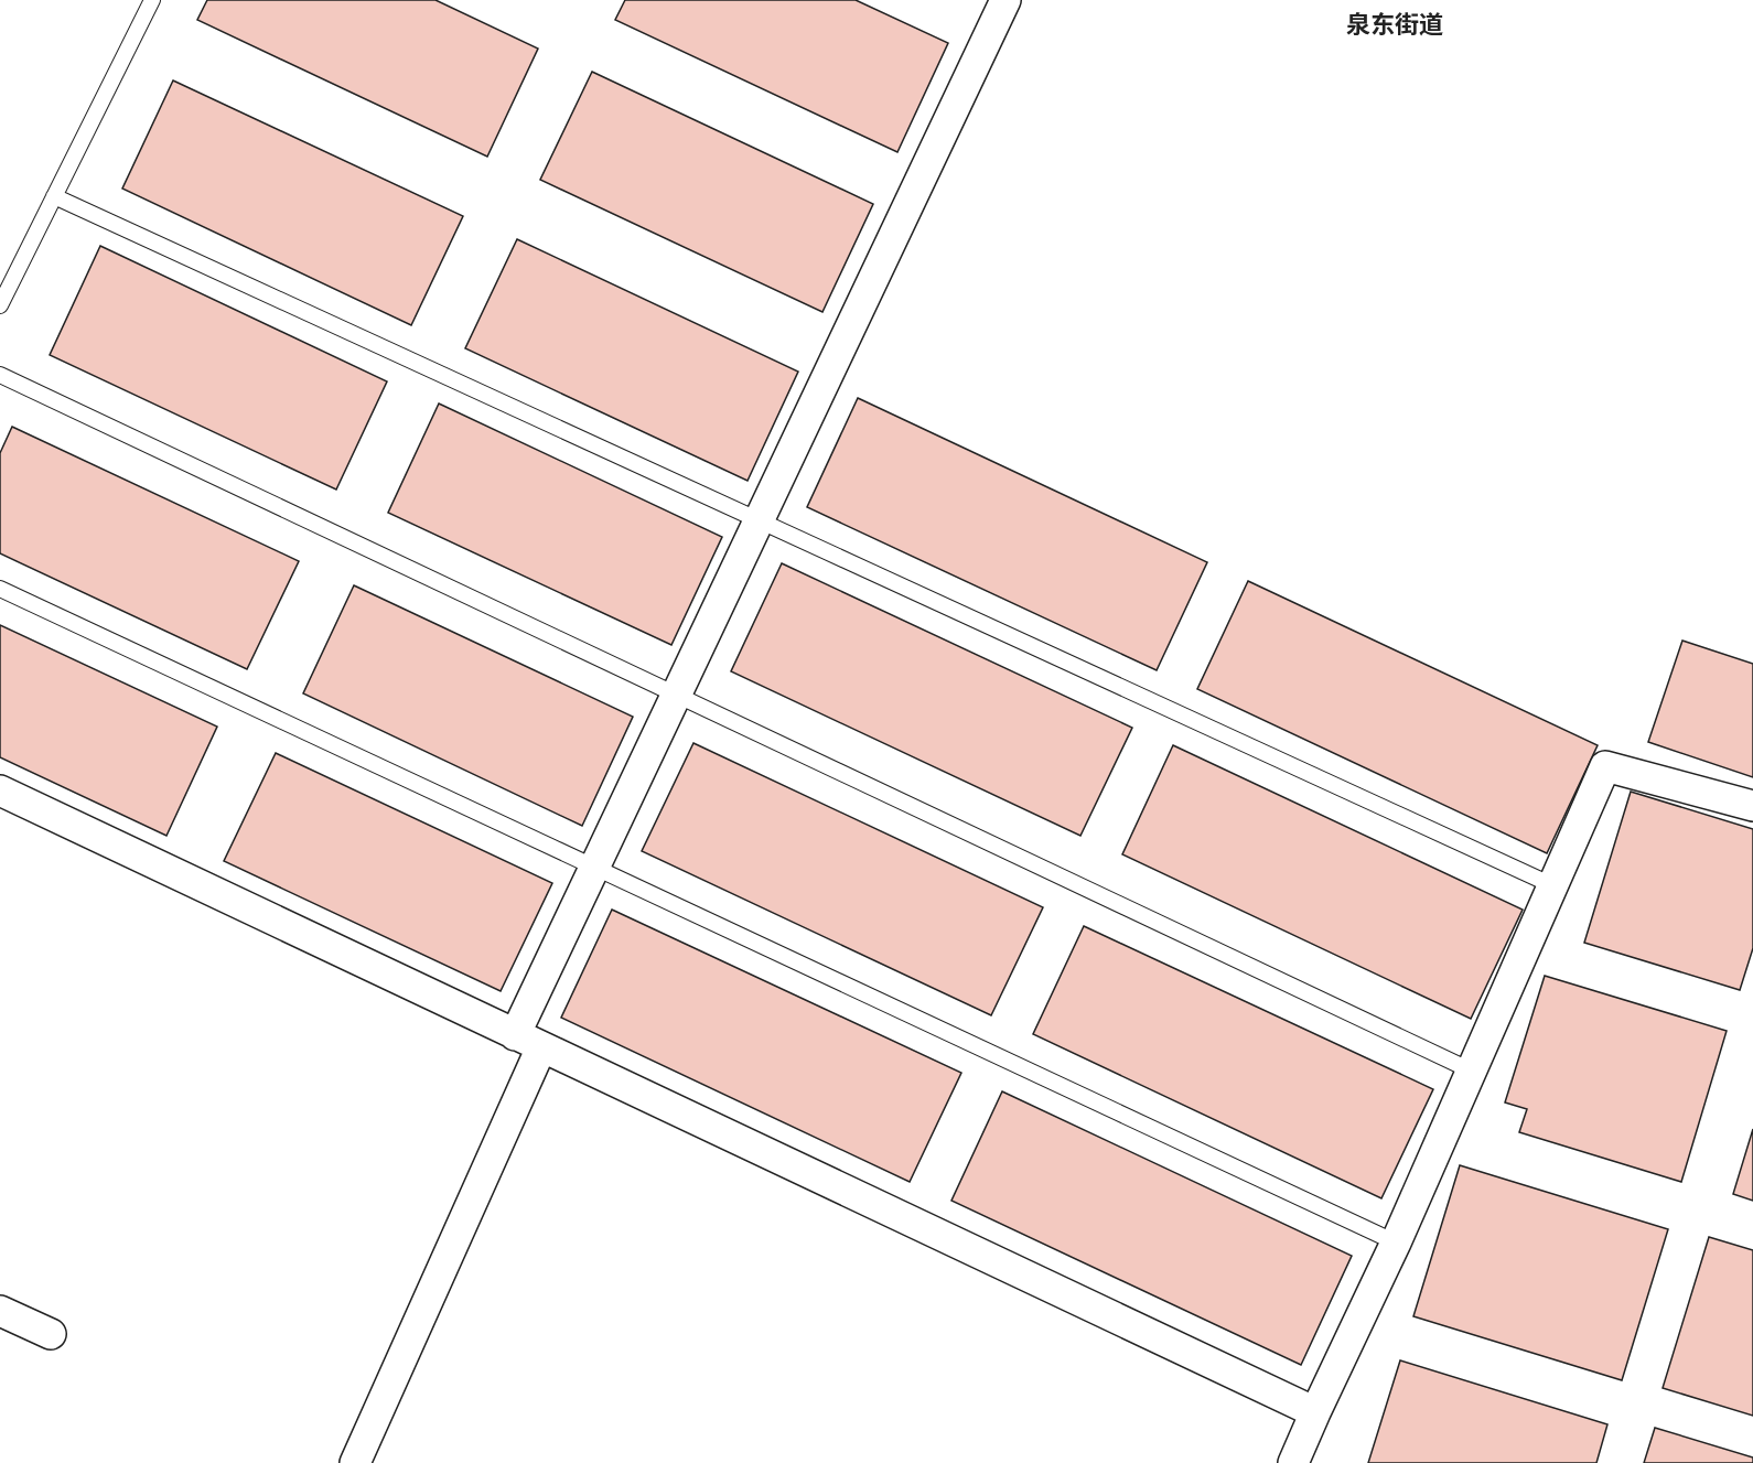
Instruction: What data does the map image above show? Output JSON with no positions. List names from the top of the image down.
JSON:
{
  "districts": ["泉东街道"]
}
